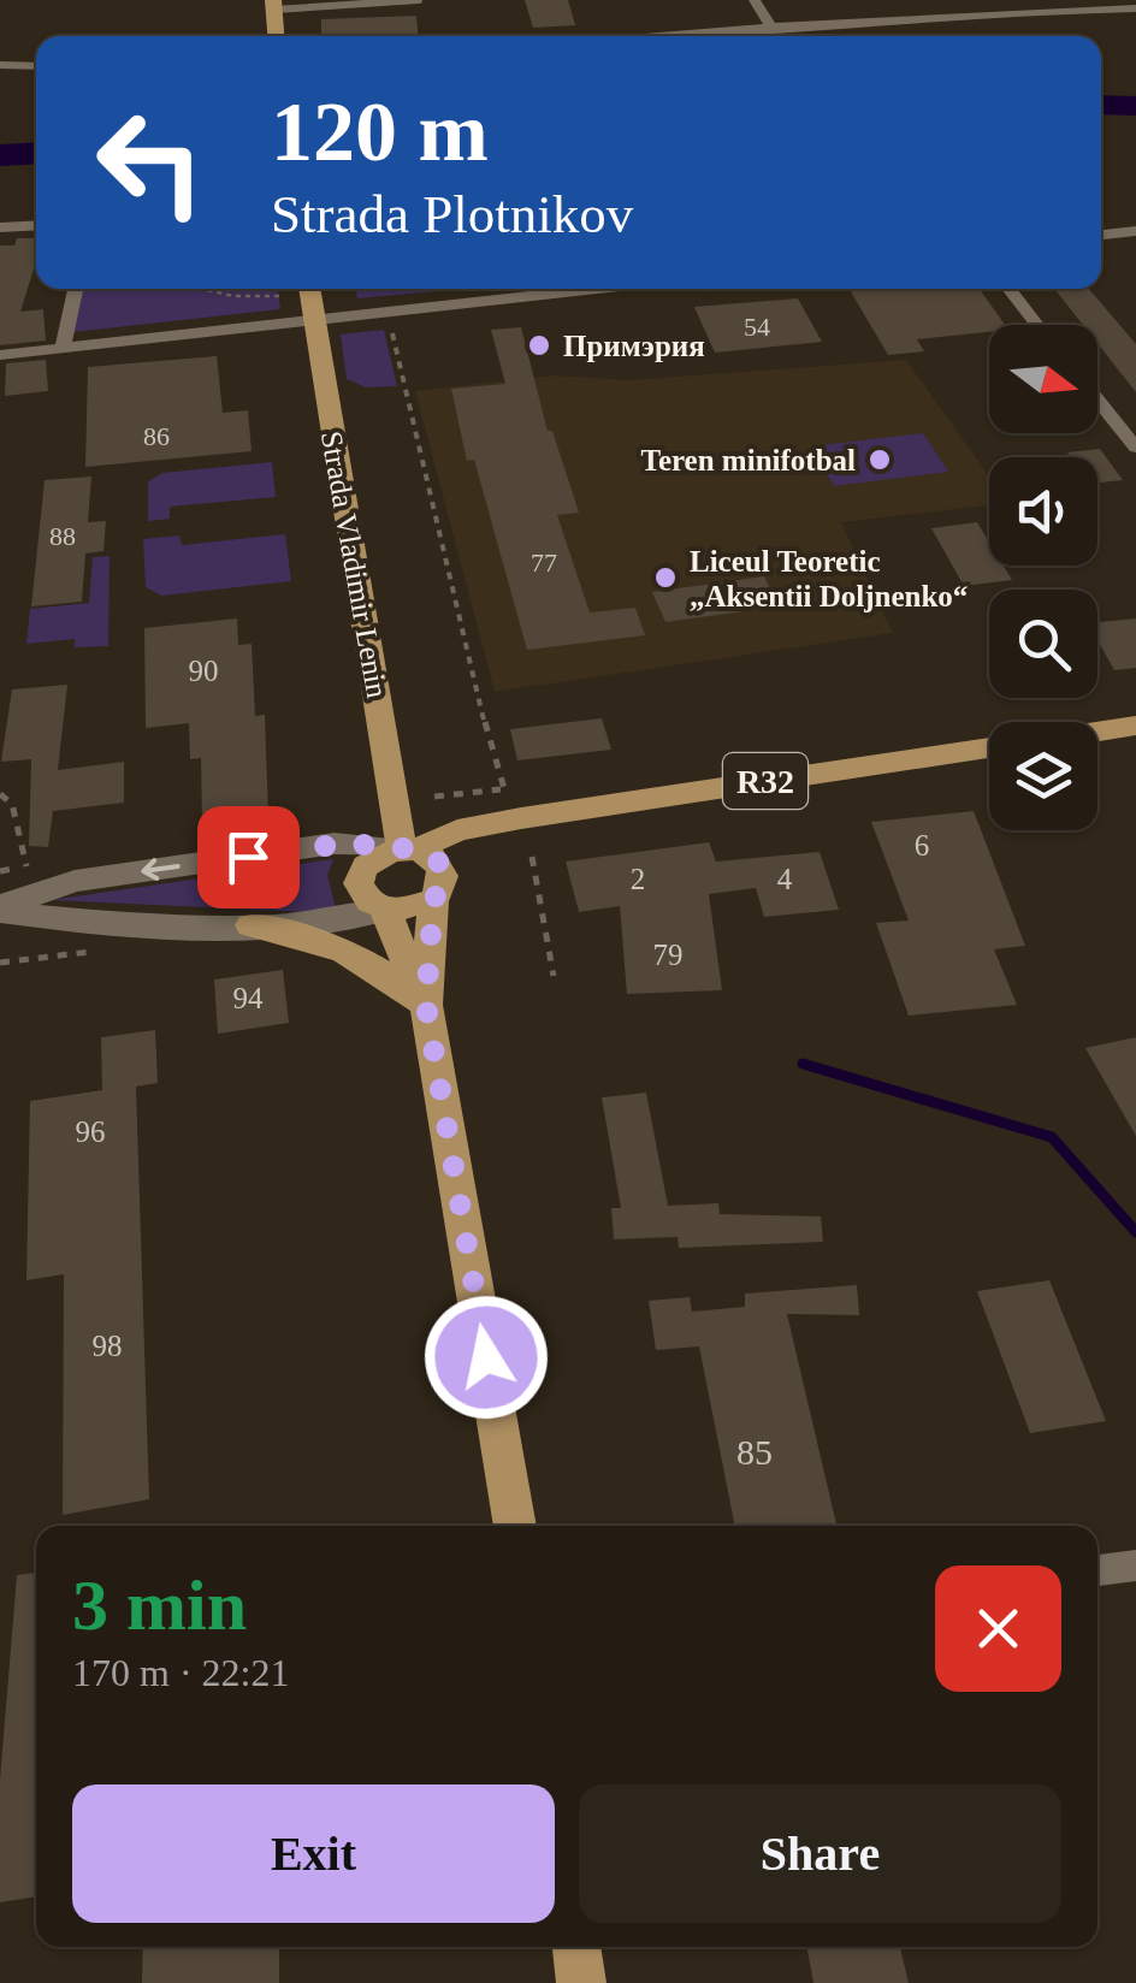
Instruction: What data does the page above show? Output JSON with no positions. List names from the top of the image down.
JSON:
{
  "streets": {
    "main road": ["Strada Vladimir Lenin", "R32"]
  },
  "crossings": [
    ["Strada Vladimir Lenin", "R32"]
  ],
  "places": ["Примэрия", "Teren minifotbal", "Liceul Teoretic „Aksentii Doljnenko“"],
  "house_numbers": [
    "54",
    "86",
    "88",
    "77",
    "90",
    "6",
    "2",
    "4",
    "79",
    "94",
    "96",
    "98",
    "85"
  ],
  "north": "right",
  "page": {
    "turn": ["120 m", "Strada Plotnikov"],
    "heading": ["3 min", "170 m · 22:21"],
    "buttons": ["Exit", "Share"]
  }
}
